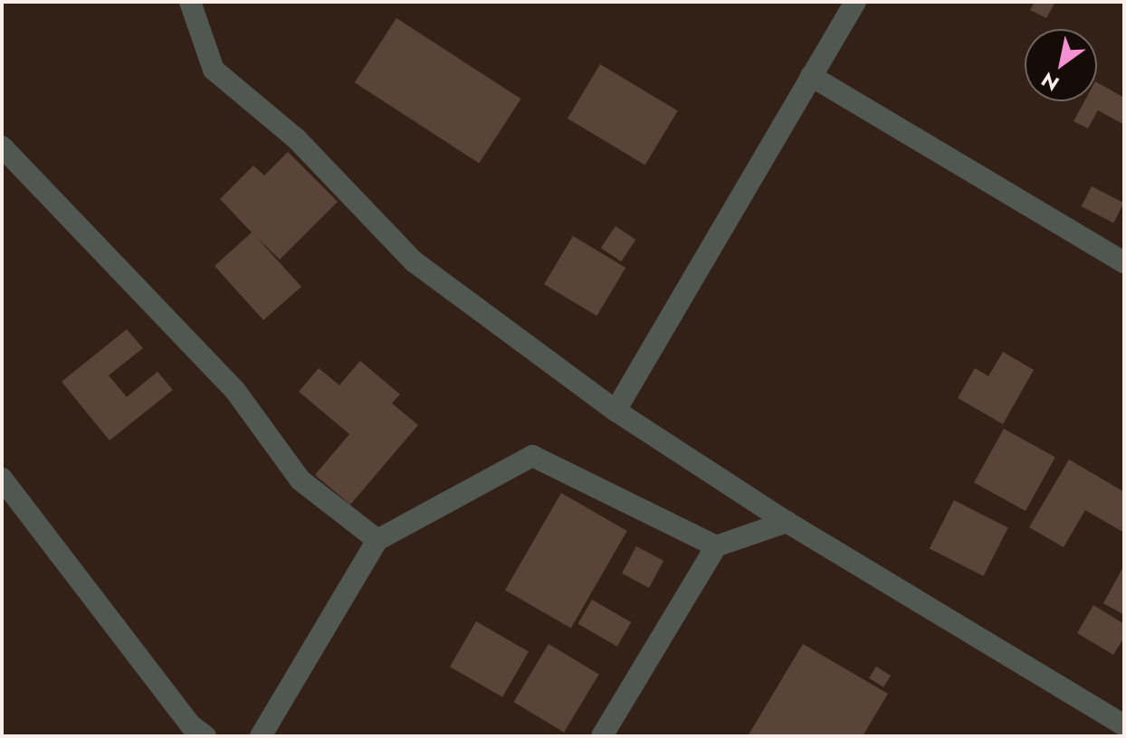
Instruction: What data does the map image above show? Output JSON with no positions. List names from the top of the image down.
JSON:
{
  "north": "bottom left"
}
